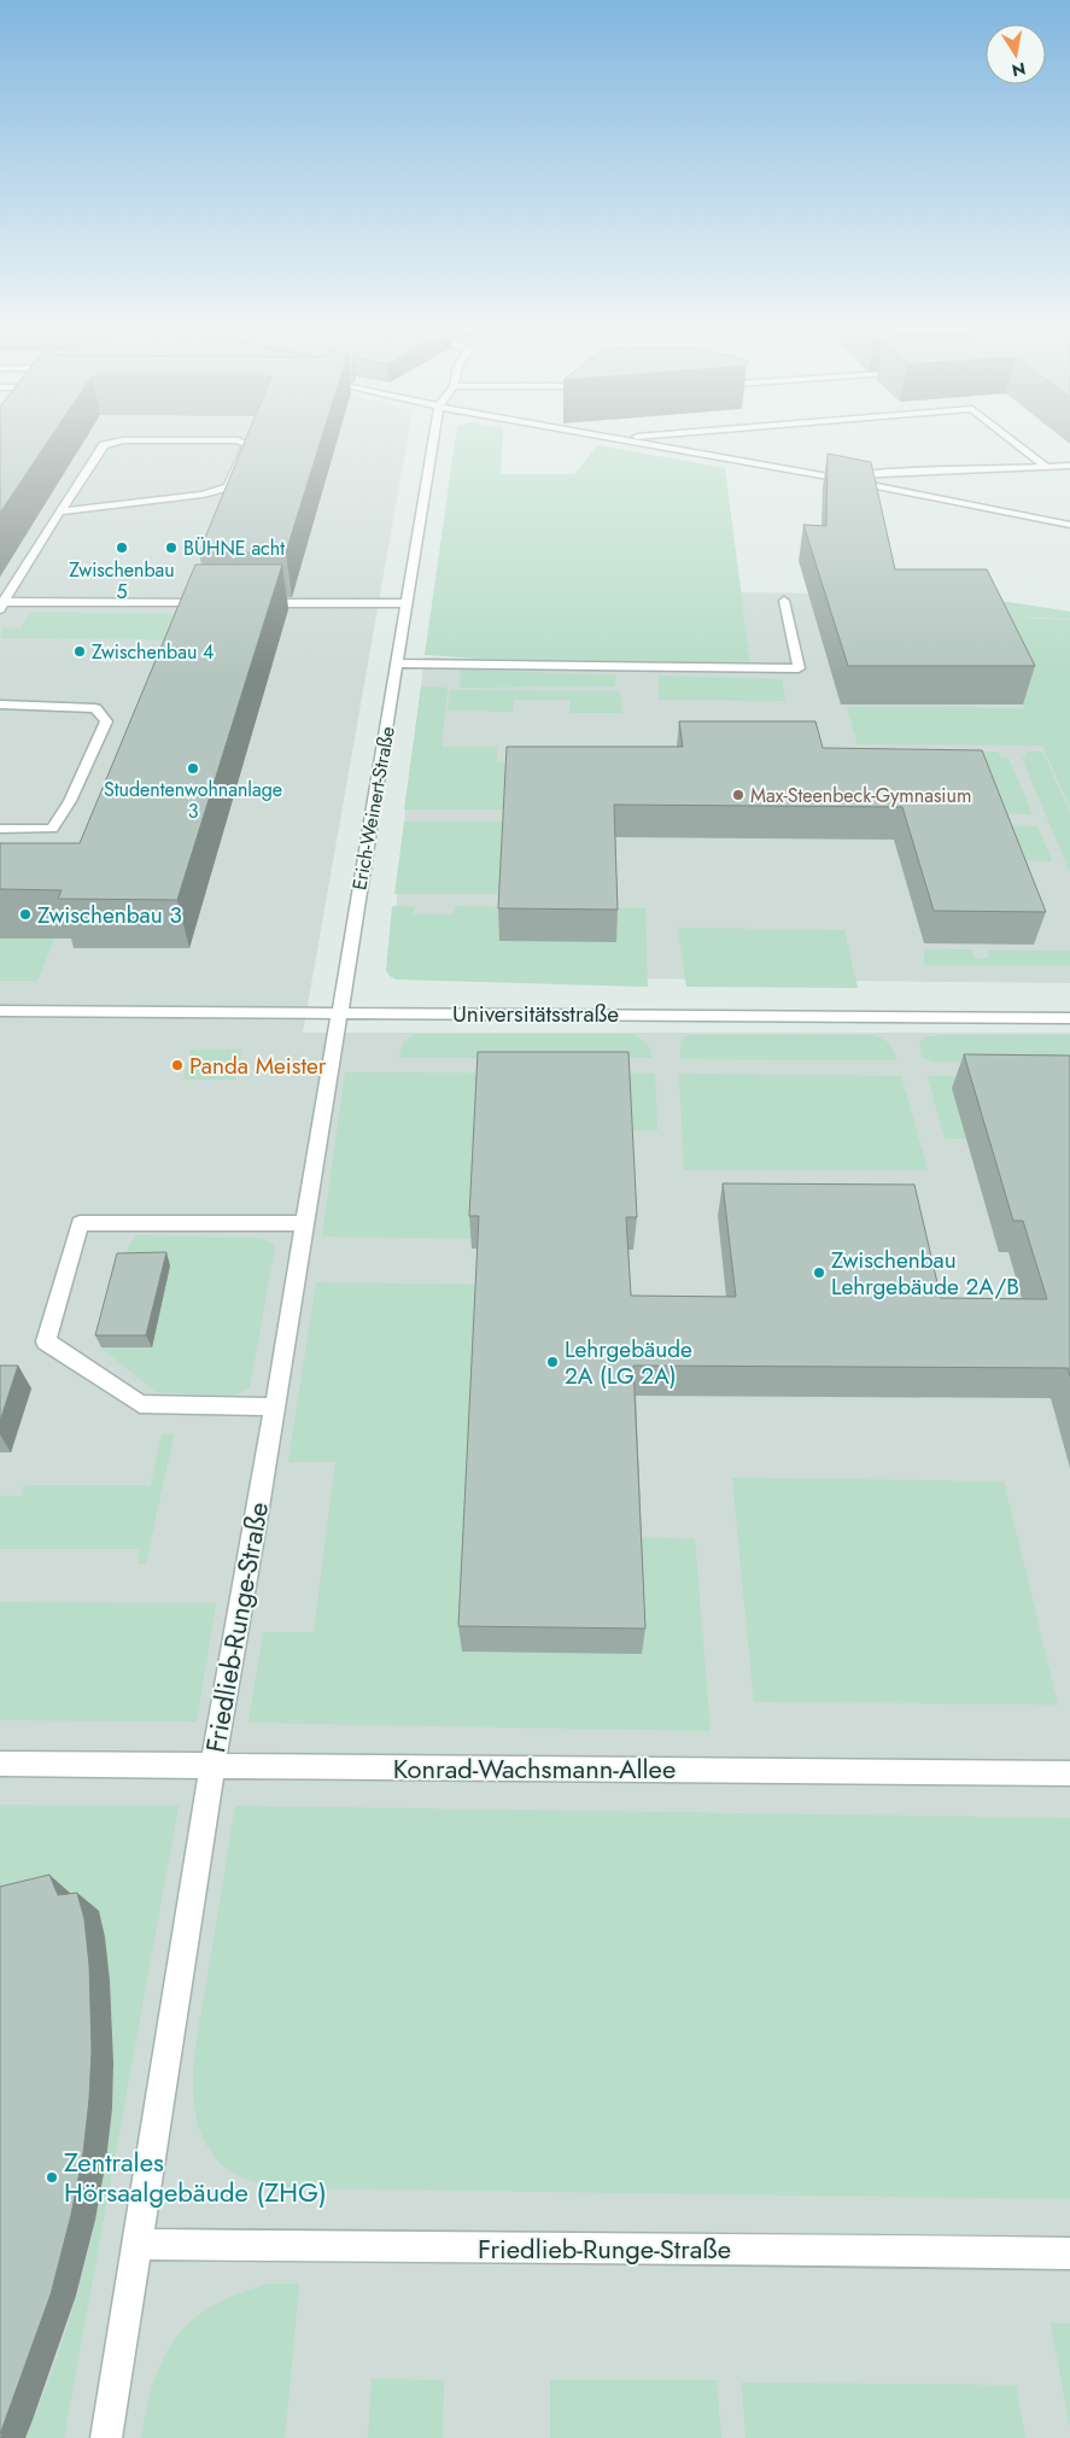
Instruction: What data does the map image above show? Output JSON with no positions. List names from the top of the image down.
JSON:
{
  "streets": {
    "street": [
      "Erich-Weinert-Straße",
      "Universitätsstraße",
      "Friedlieb-Runge-Straße",
      "Konrad-Wachsmann-Allee"
    ]
  },
  "crossings": [
    ["Erich-Weinert-Straße", "Universitätsstraße"],
    ["Erich-Weinert-Straße", "Friedlieb-Runge-Straße"],
    ["Universitätsstraße", "Friedlieb-Runge-Straße"],
    ["Friedlieb-Runge-Straße", "Konrad-Wachsmann-Allee"]
  ],
  "places": [
    "Zwischenbau 5",
    "BÜHNE acht",
    "Zwischenbau 4",
    "Studentenwohnanlage 3",
    "Max-Steenbeck-Gymnasium",
    "Zwischenbau 3",
    "Panda Meister",
    "Zwischenbau Lehrgebäude 2A/B",
    "Lehrgebäude 2A (LG 2A)",
    "Zentrales Hörsaalgebäude (ZHG)"
  ],
  "north": "bottom"
}
